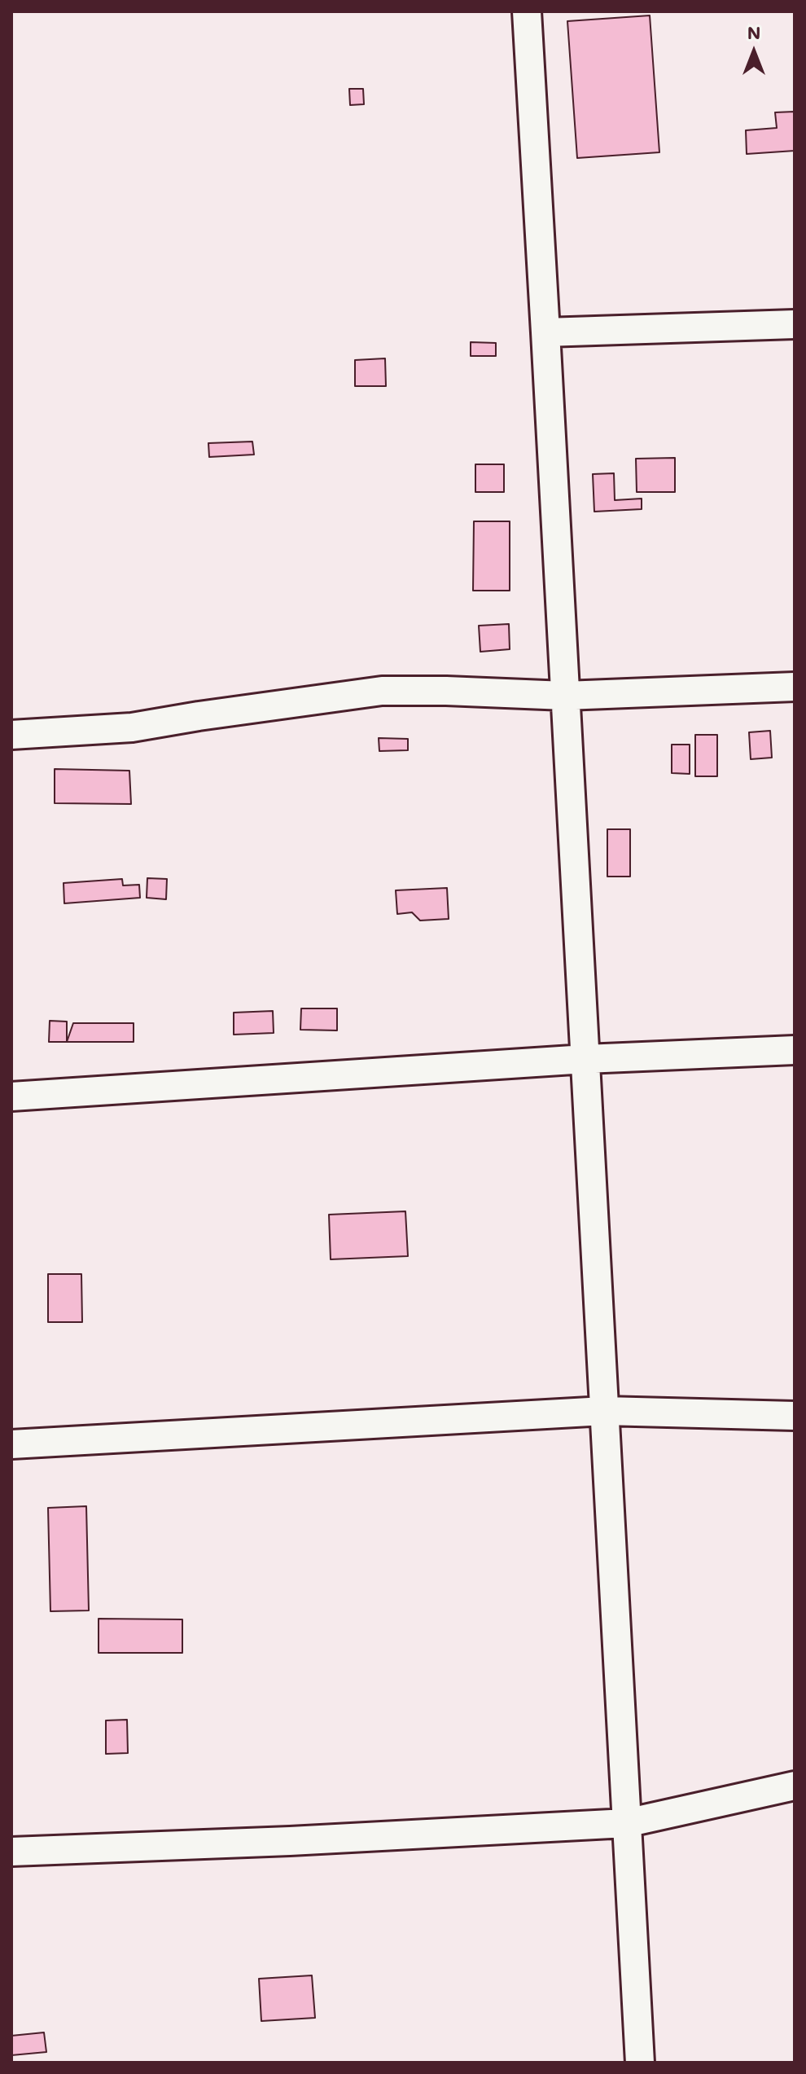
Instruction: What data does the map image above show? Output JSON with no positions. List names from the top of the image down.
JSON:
{
  "north": "top"
}
